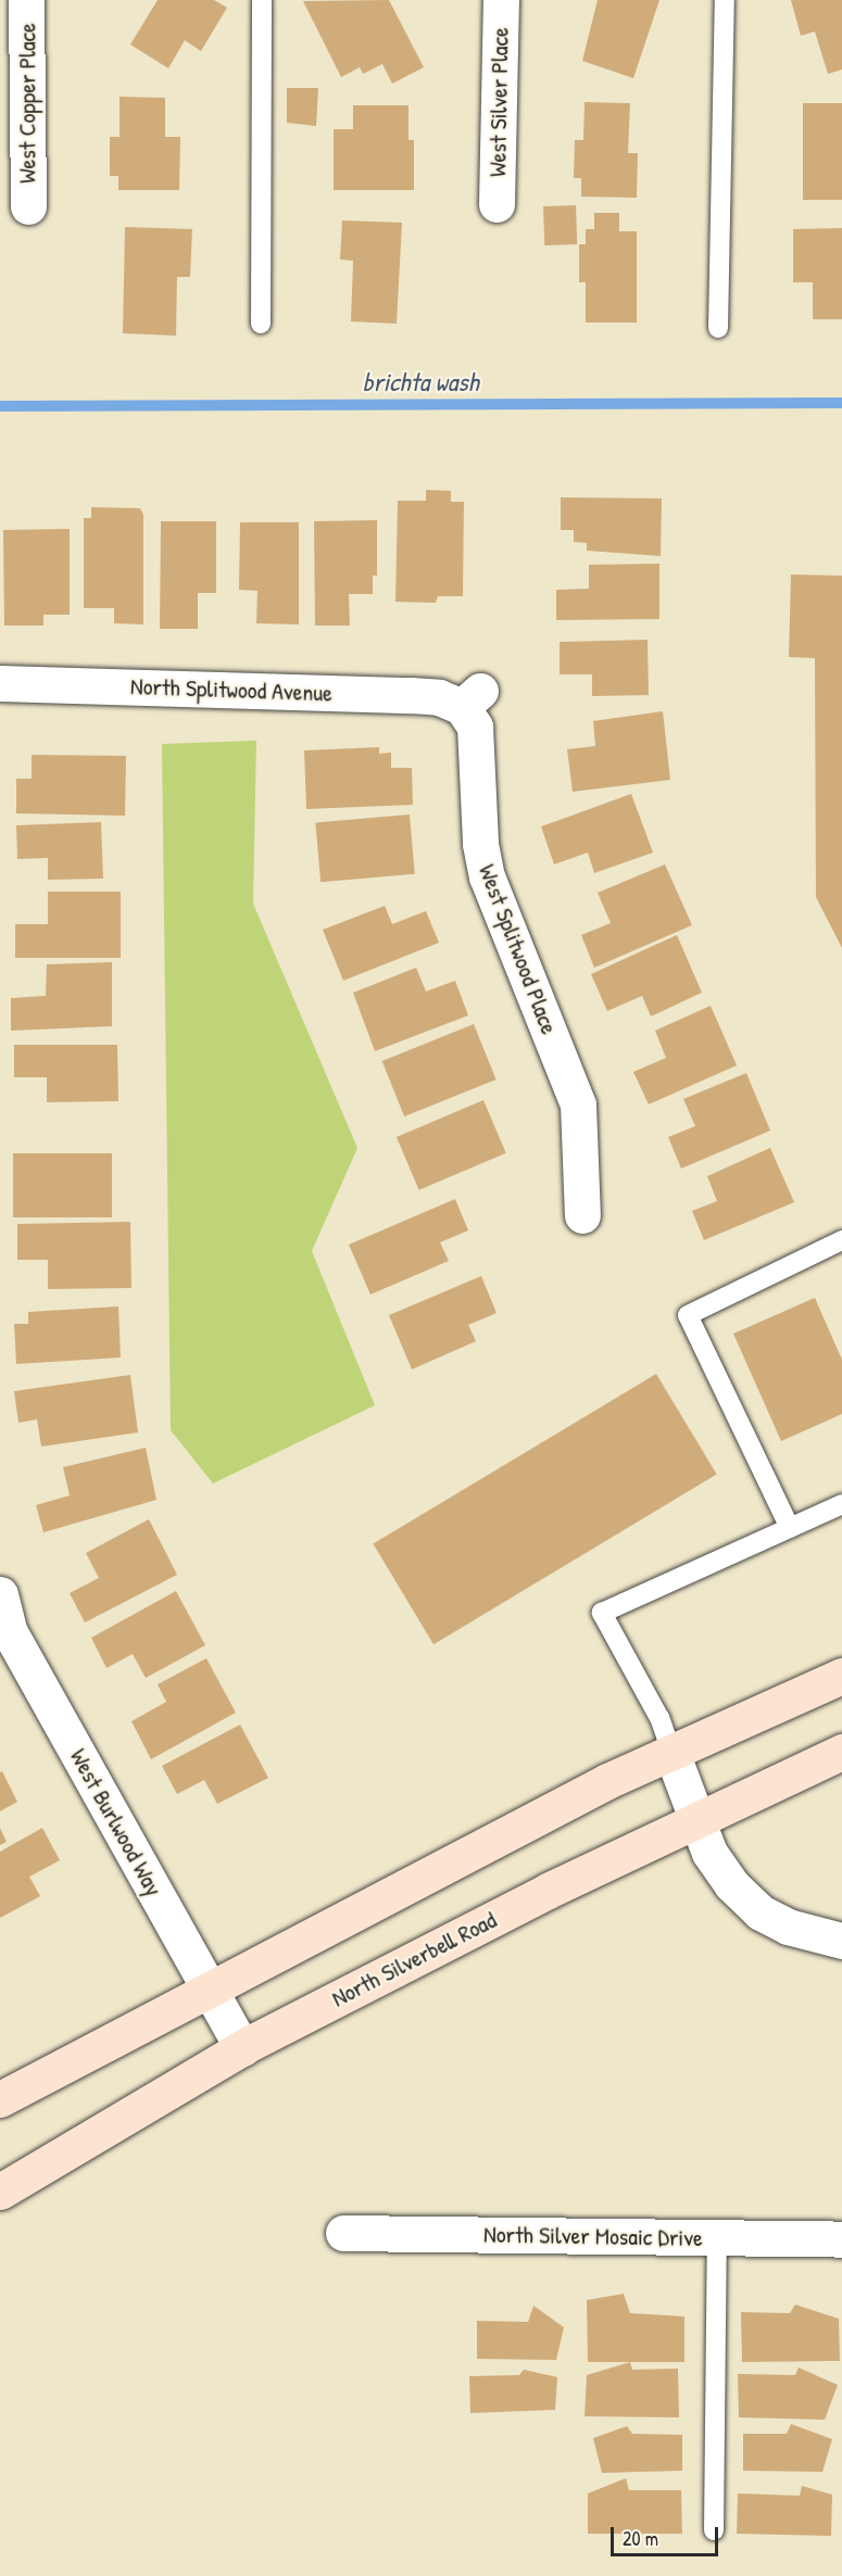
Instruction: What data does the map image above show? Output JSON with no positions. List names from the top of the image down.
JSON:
{
  "streets": {
    "main road": ["North Silverbell Road"],
    "street": [
      "West Silver Place",
      "West Copper Place",
      "North Splitwood Avenue",
      "West Splitwood Place",
      "West Burlwood Way",
      "North Silver Mosaic Drive"
    ]
  },
  "crossings": [
    ["North Splitwood Avenue", "West Splitwood Place"],
    ["West Burlwood Way", "North Silverbell Road"]
  ],
  "water": ["brichta wash"],
  "scale_bar": "20 m"
}
